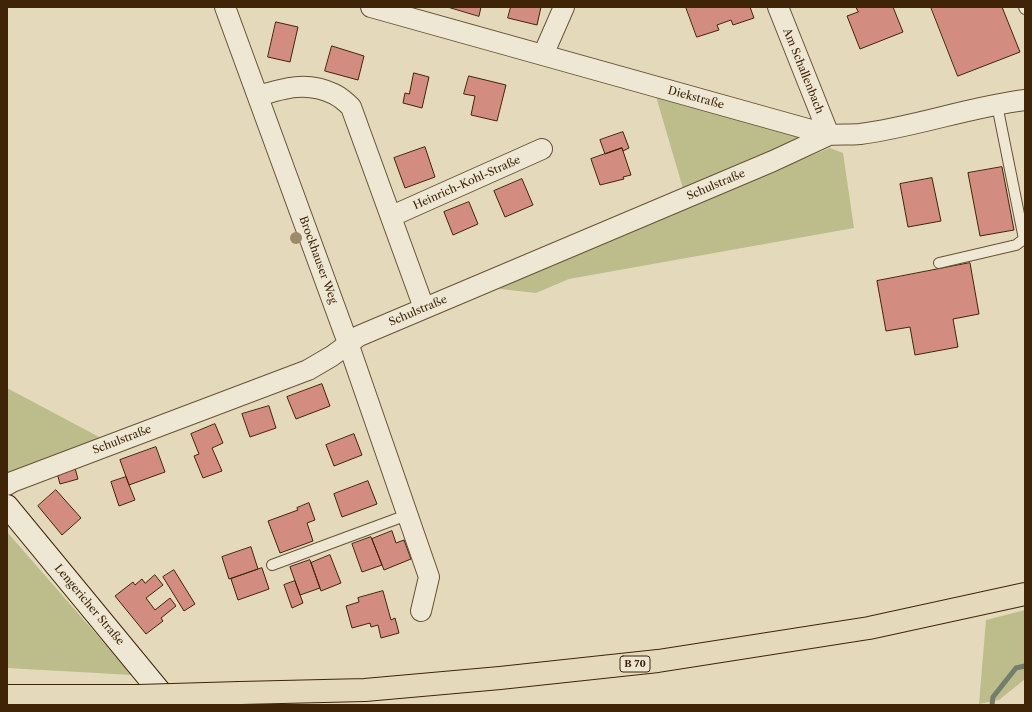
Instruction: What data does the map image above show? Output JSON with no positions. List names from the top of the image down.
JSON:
{
  "streets": {
    "main road": ["Lengericher Straße", "B 70"],
    "street": [
      "Am Schallenbach",
      "Diekstraße",
      "Heinrich-Kohl-Straße",
      "Schulstraße",
      "Brockhauser Weg"
    ]
  },
  "crossings": [
    ["Am Schallenbach", "Diekstraße"],
    ["Am Schallenbach", "Schulstraße"],
    ["Diekstraße", "Schulstraße"],
    ["Schulstraße", "Brockhauser Weg"]
  ]
}
